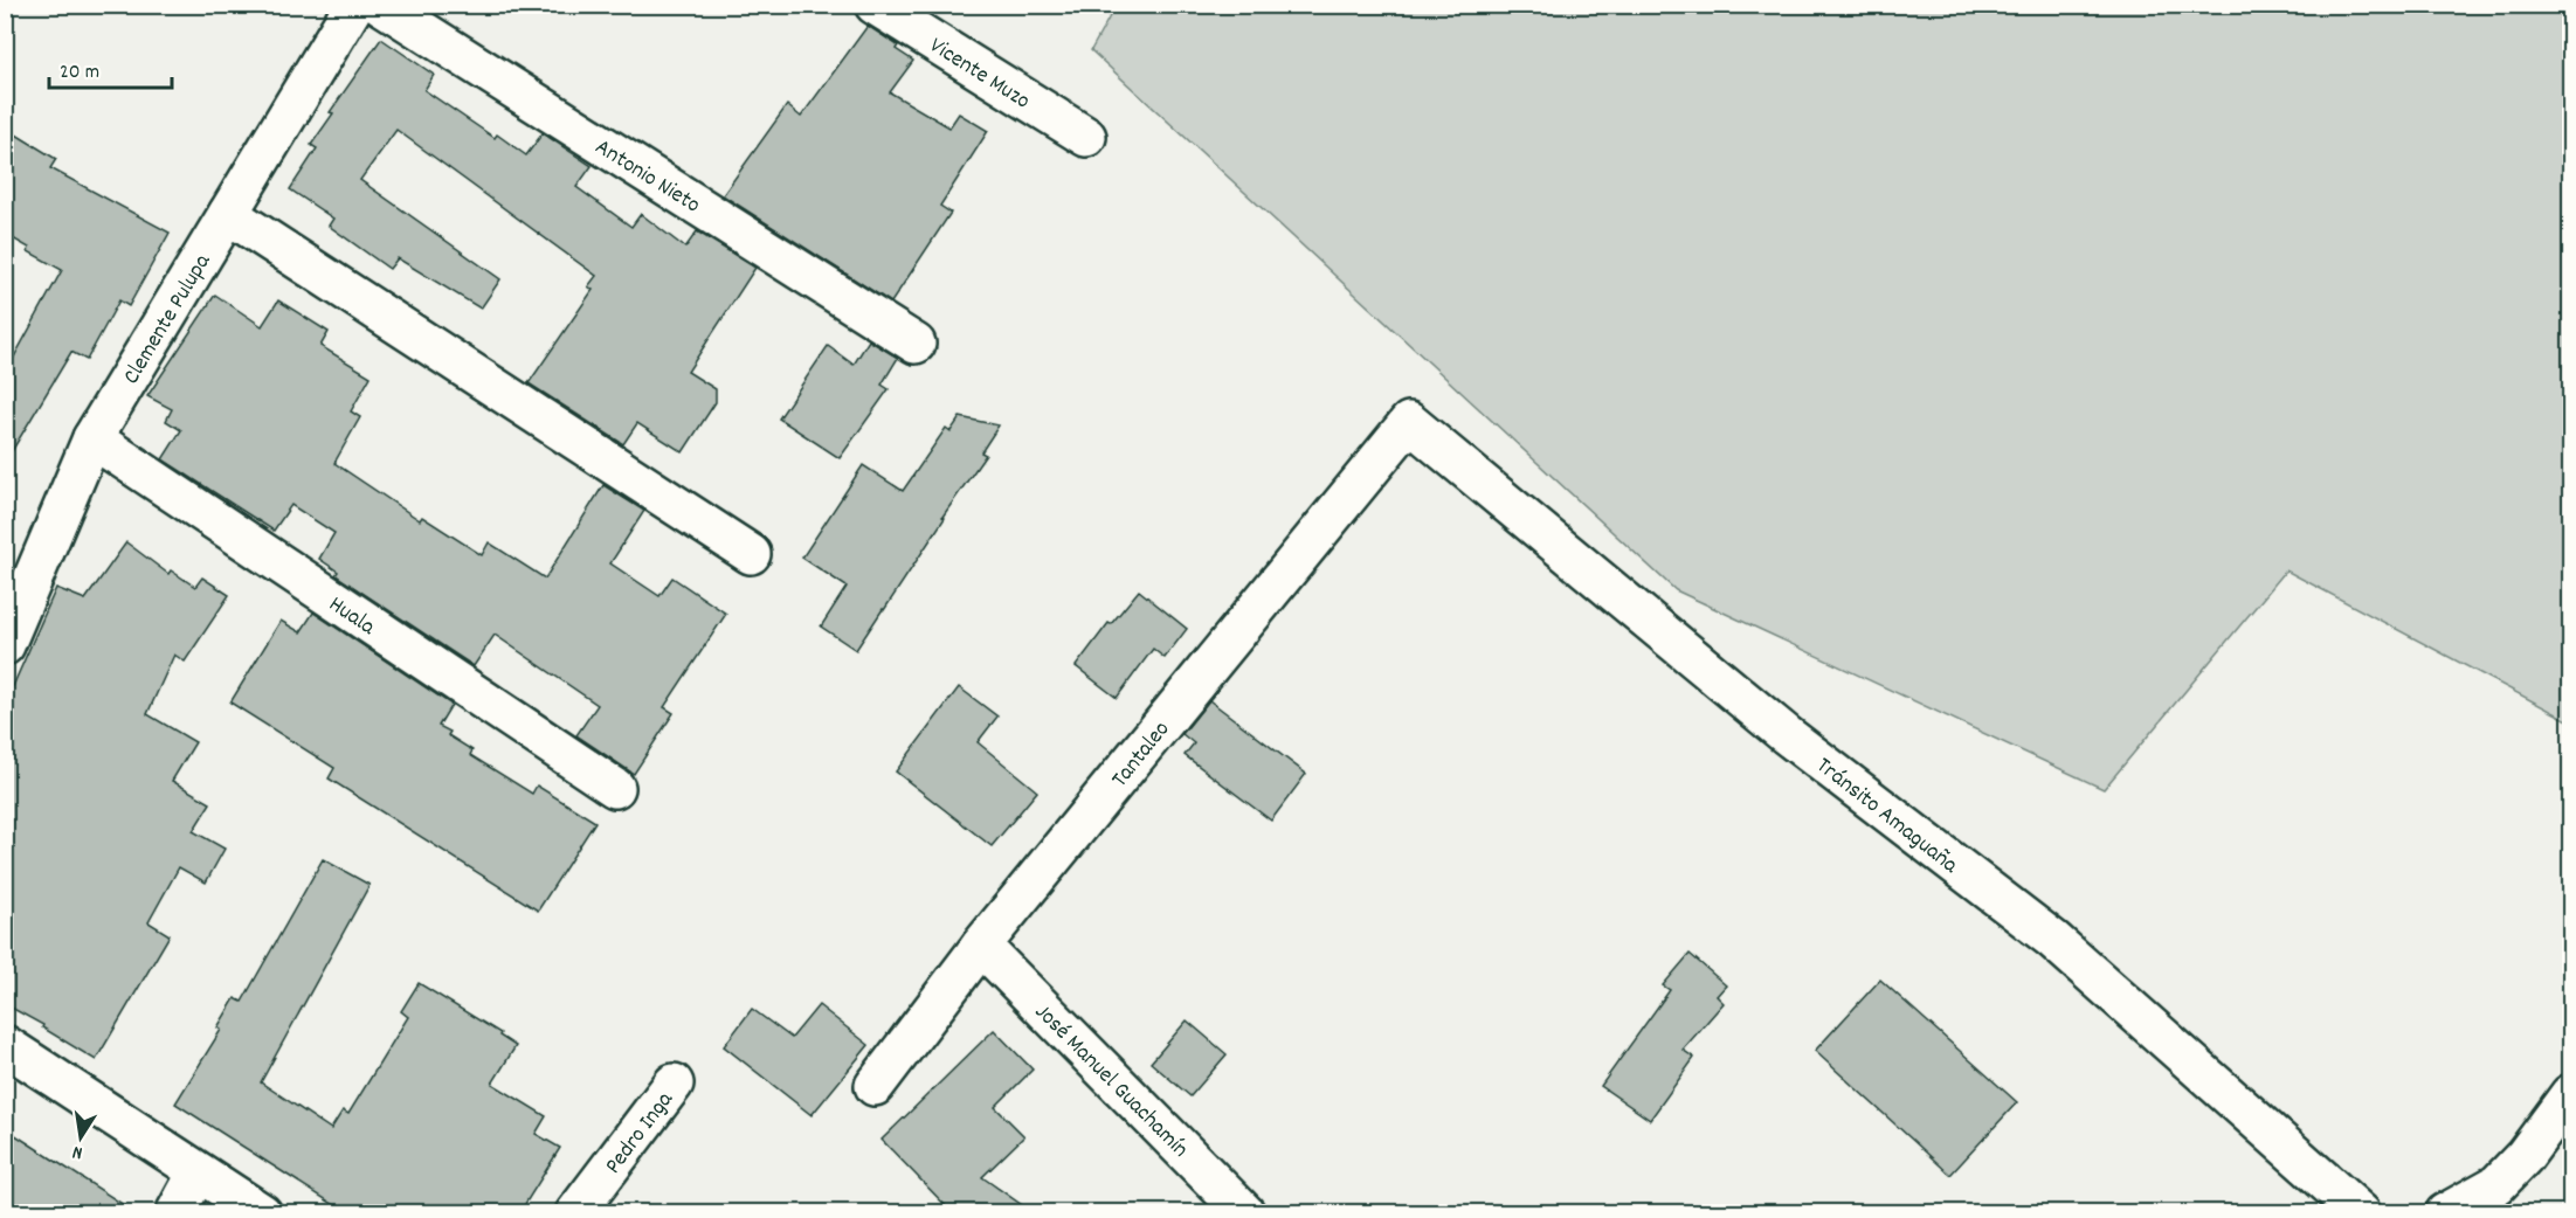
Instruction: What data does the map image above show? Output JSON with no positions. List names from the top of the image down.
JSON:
{
  "streets": {
    "street": [
      "Vicente Muzo",
      "Antonio Nieto",
      "Clemente Pulupa",
      "Huala",
      "Tantaleo",
      "Tránsito Amaguaña",
      "José Manuel Guachamín",
      "Pedro Inga"
    ]
  },
  "crossings": [
    ["Clemente Pulupa", "Huala"],
    ["Tantaleo", "Tránsito Amaguaña"],
    ["Tantaleo", "José Manuel Guachamín"]
  ],
  "scale_bar": "20 m",
  "north": "bottom"
}
